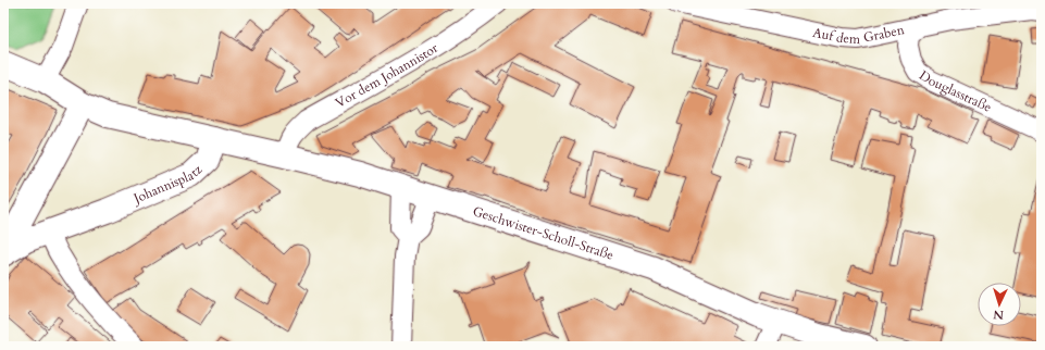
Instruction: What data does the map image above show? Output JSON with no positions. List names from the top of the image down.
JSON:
{
  "streets": {
    "main road": ["Johannisplatz", "Geschwister-Scholl-Straße"],
    "street": ["Auf dem Graben", "Vor dem Johannistor", "Douglasstraße"]
  },
  "crossings": [
    ["Auf dem Graben", "Douglasstraße"],
    ["Vor dem Johannistor", "Geschwister-Scholl-Straße"],
    ["Johannisplatz", "Geschwister-Scholl-Straße"]
  ],
  "north": "bottom"
}
